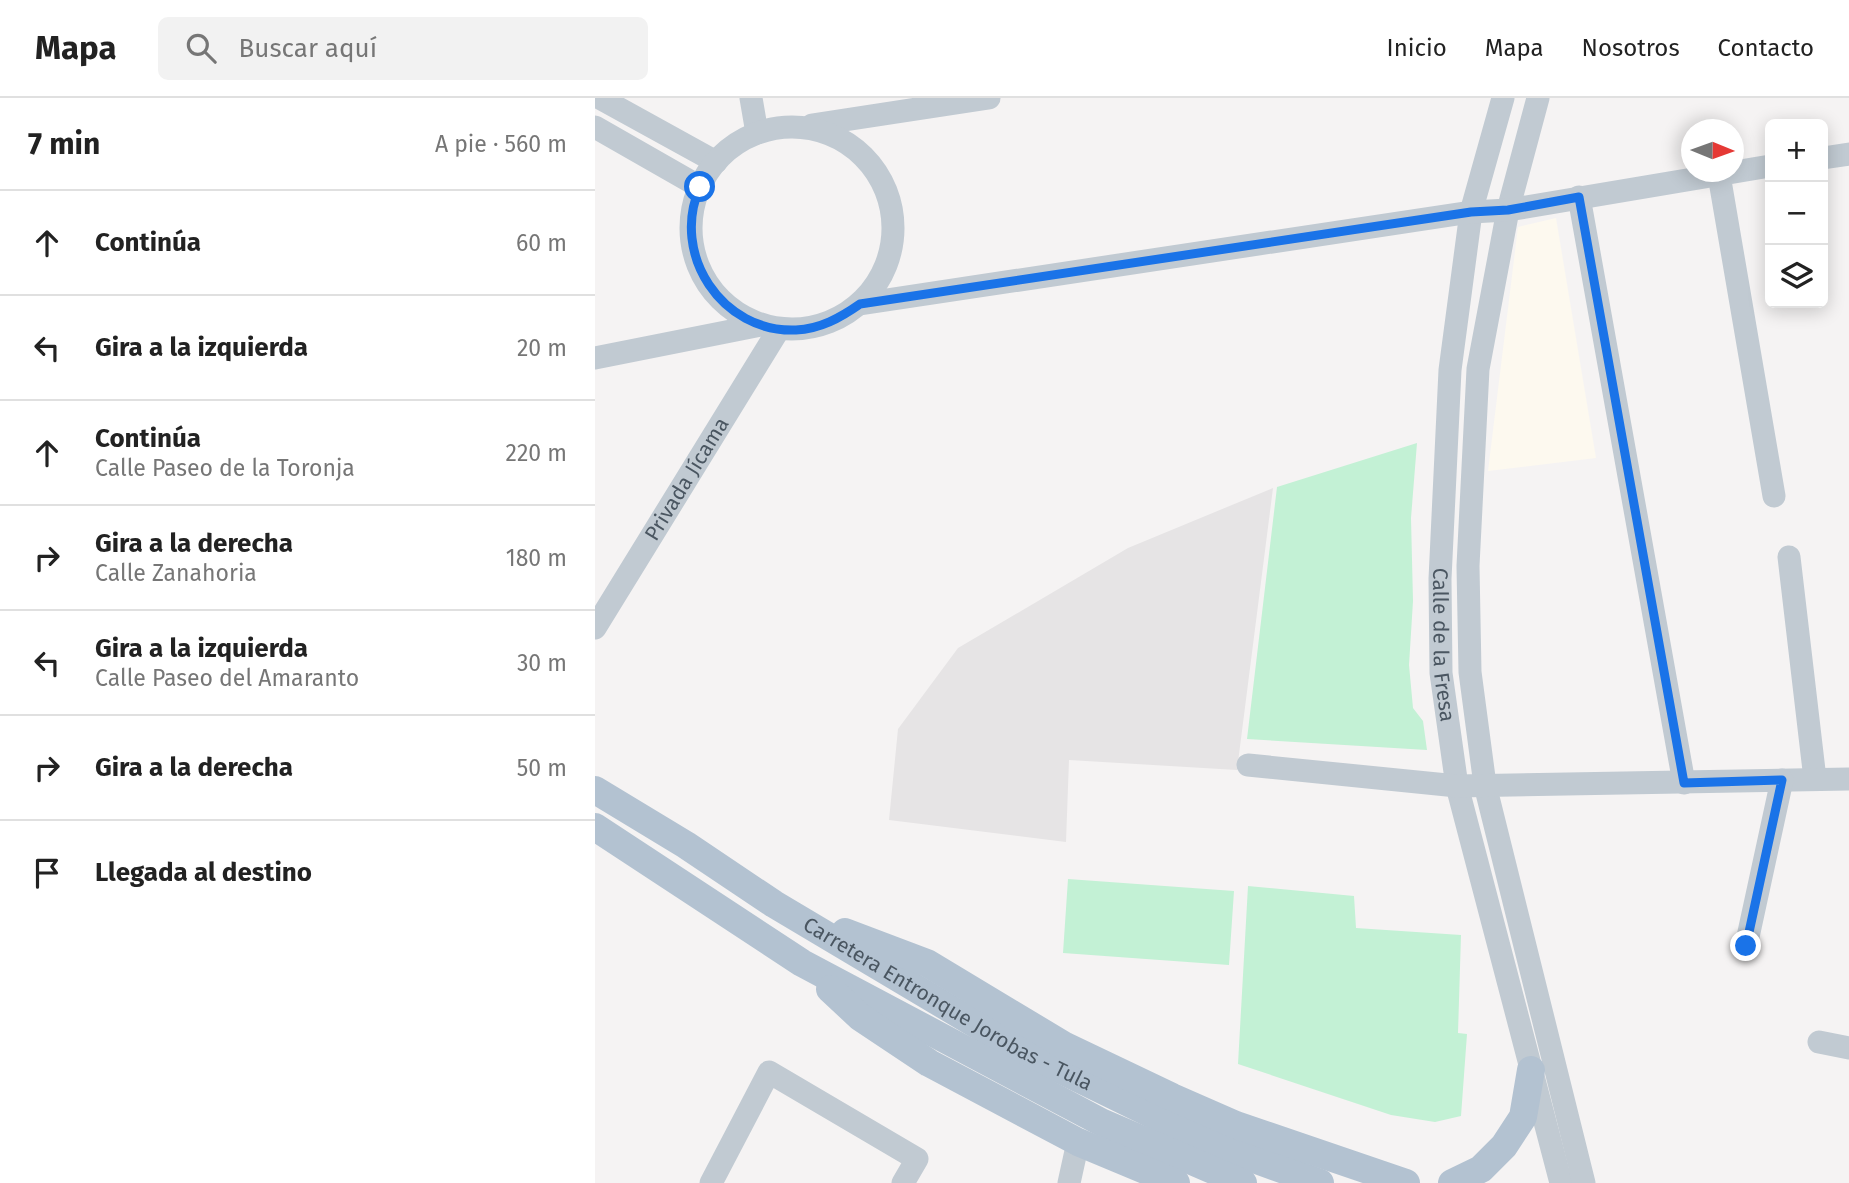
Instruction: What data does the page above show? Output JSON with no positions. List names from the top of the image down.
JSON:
{
  "streets": {
    "main road": ["Carretera Entronque Jorobas - Tula"],
    "street": ["Privada Jícama", "Calle de la Fresa"]
  },
  "north": "right",
  "page": {
    "header": "Mapa",
    "search": "Buscar aquí",
    "nav": [
      "Inicio",
      "Mapa",
      "Nosotros",
      "Contacto"
    ],
    "heading": ["7 min", "A pie · 560 m"],
    "map_buttons": ["+", "−"],
    "list": [
      ["Continúa", "60 m"],
      ["Gira a la izquierda", "20 m"],
      ["Continúa", "Calle Paseo de la Toronja", "220 m"],
      ["Gira a la derecha", "Calle Zanahoria", "180 m"],
      ["Gira a la izquierda", "Calle Paseo del Amaranto", "30 m"],
      ["Gira a la derecha", "50 m"],
      "Llegada al destino"
    ]
  }
}
